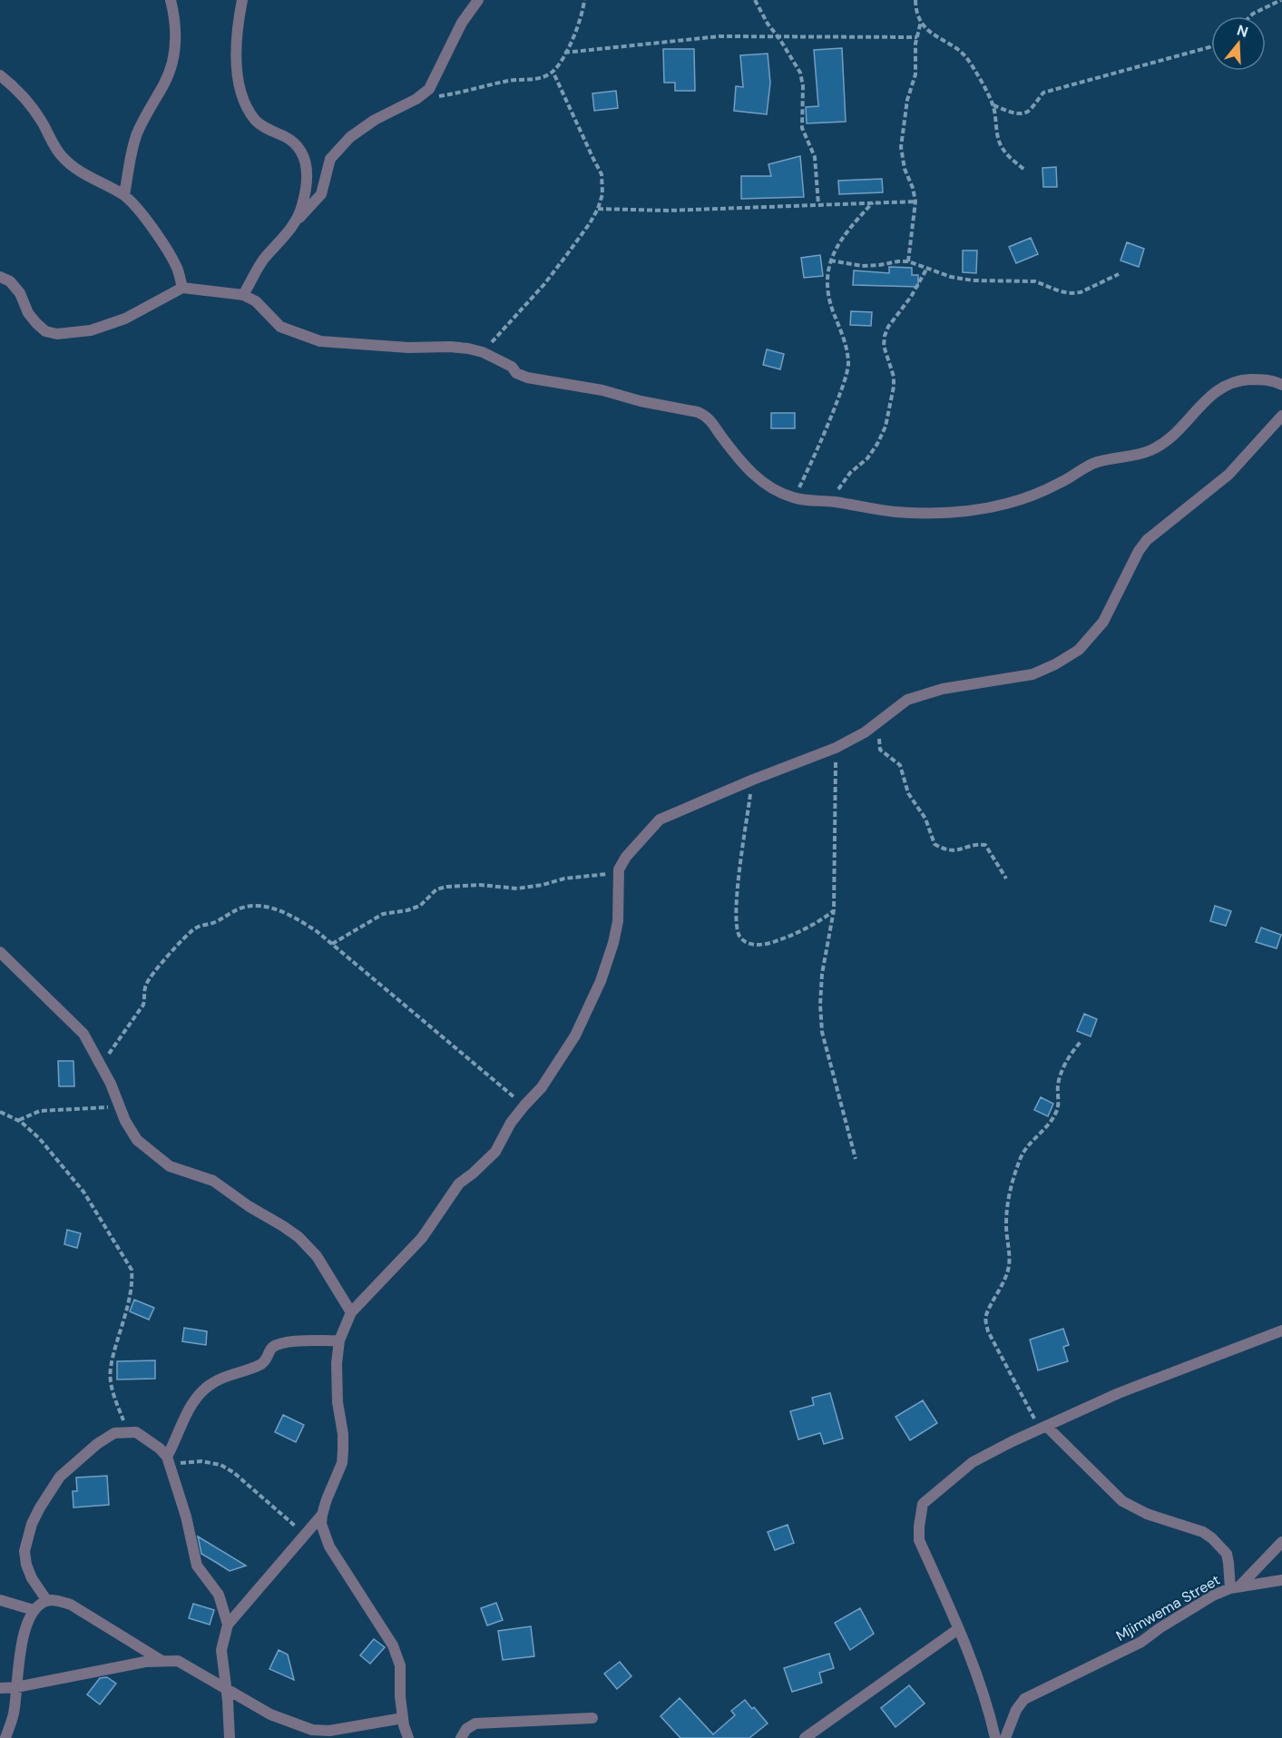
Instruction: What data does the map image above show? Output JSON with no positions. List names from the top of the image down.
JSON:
{
  "streets": {
    "street": ["Mjimwema Street"]
  },
  "north": "top"
}
